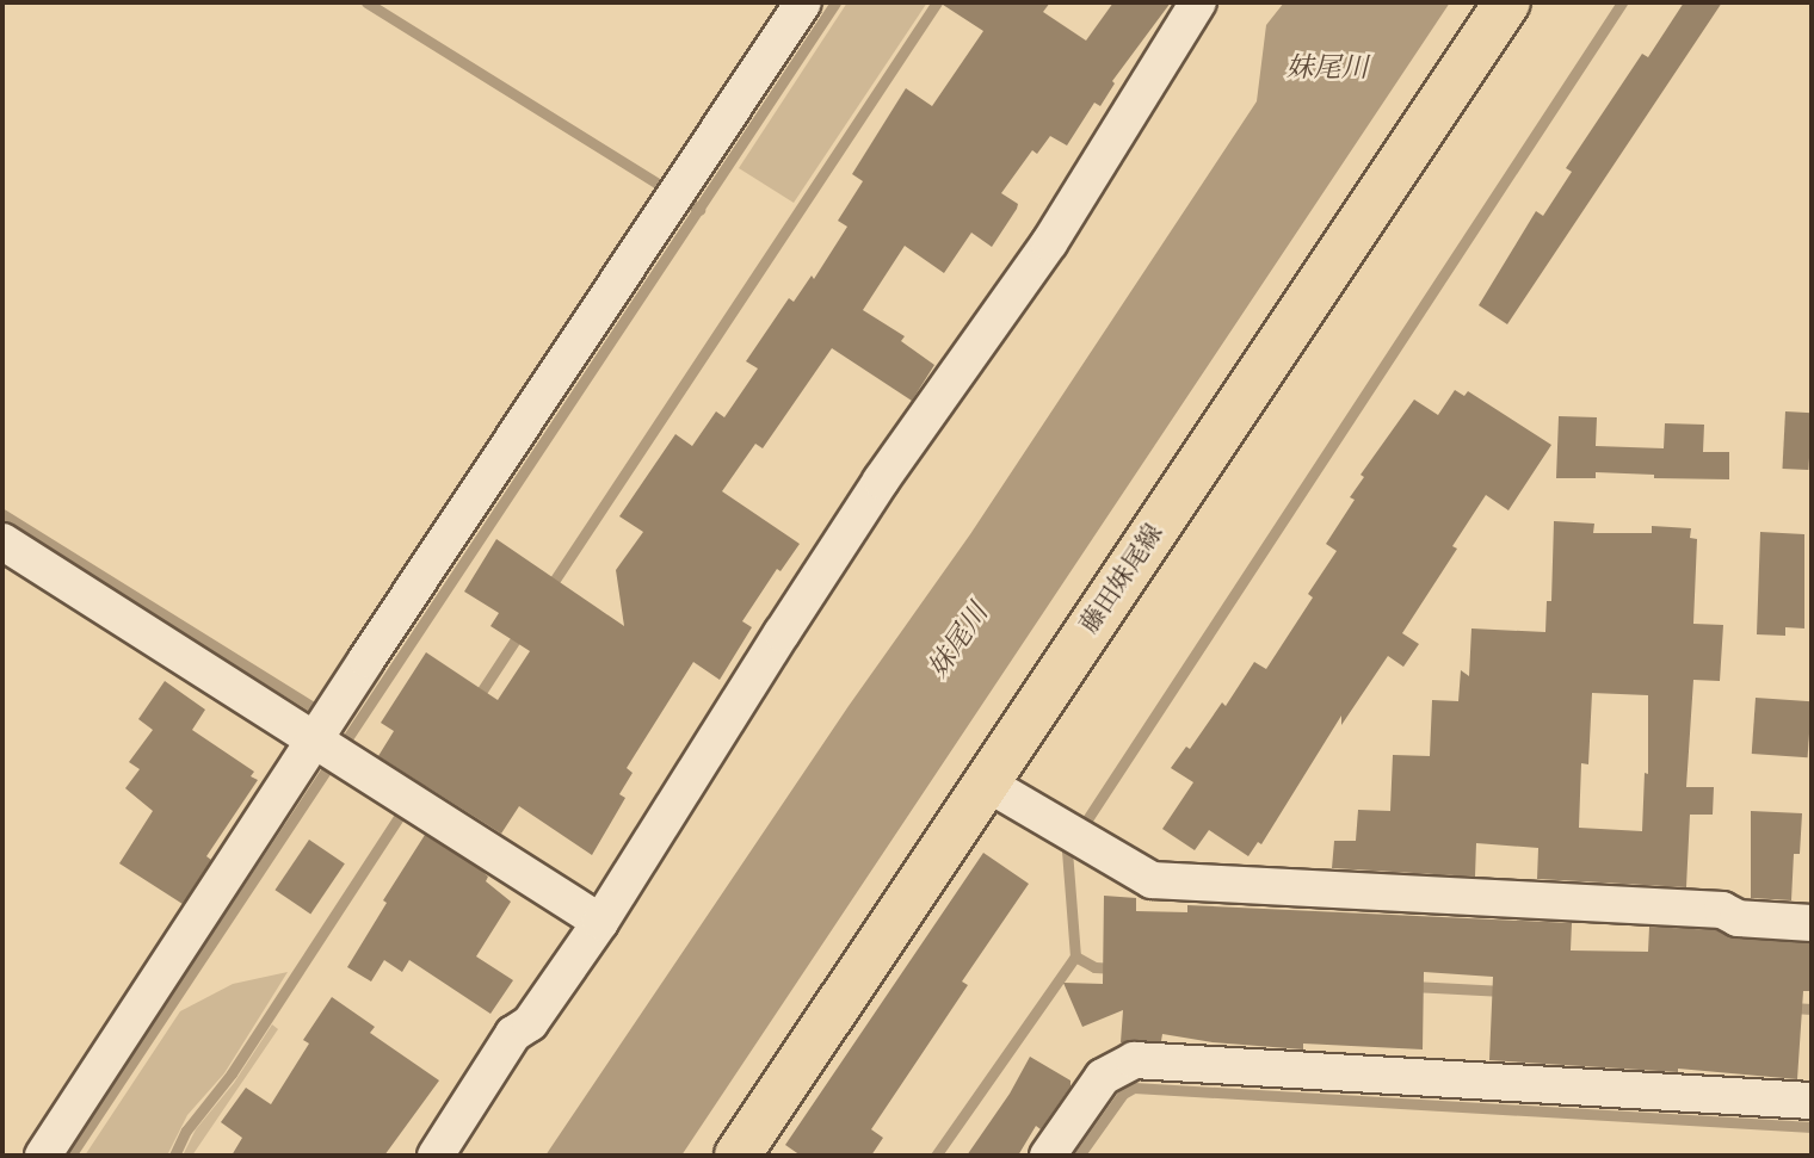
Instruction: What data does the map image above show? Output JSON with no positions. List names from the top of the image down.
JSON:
{
  "streets": {
    "main road": ["藤田妹尾線"]
  },
  "water": ["妹尾川"]
}
